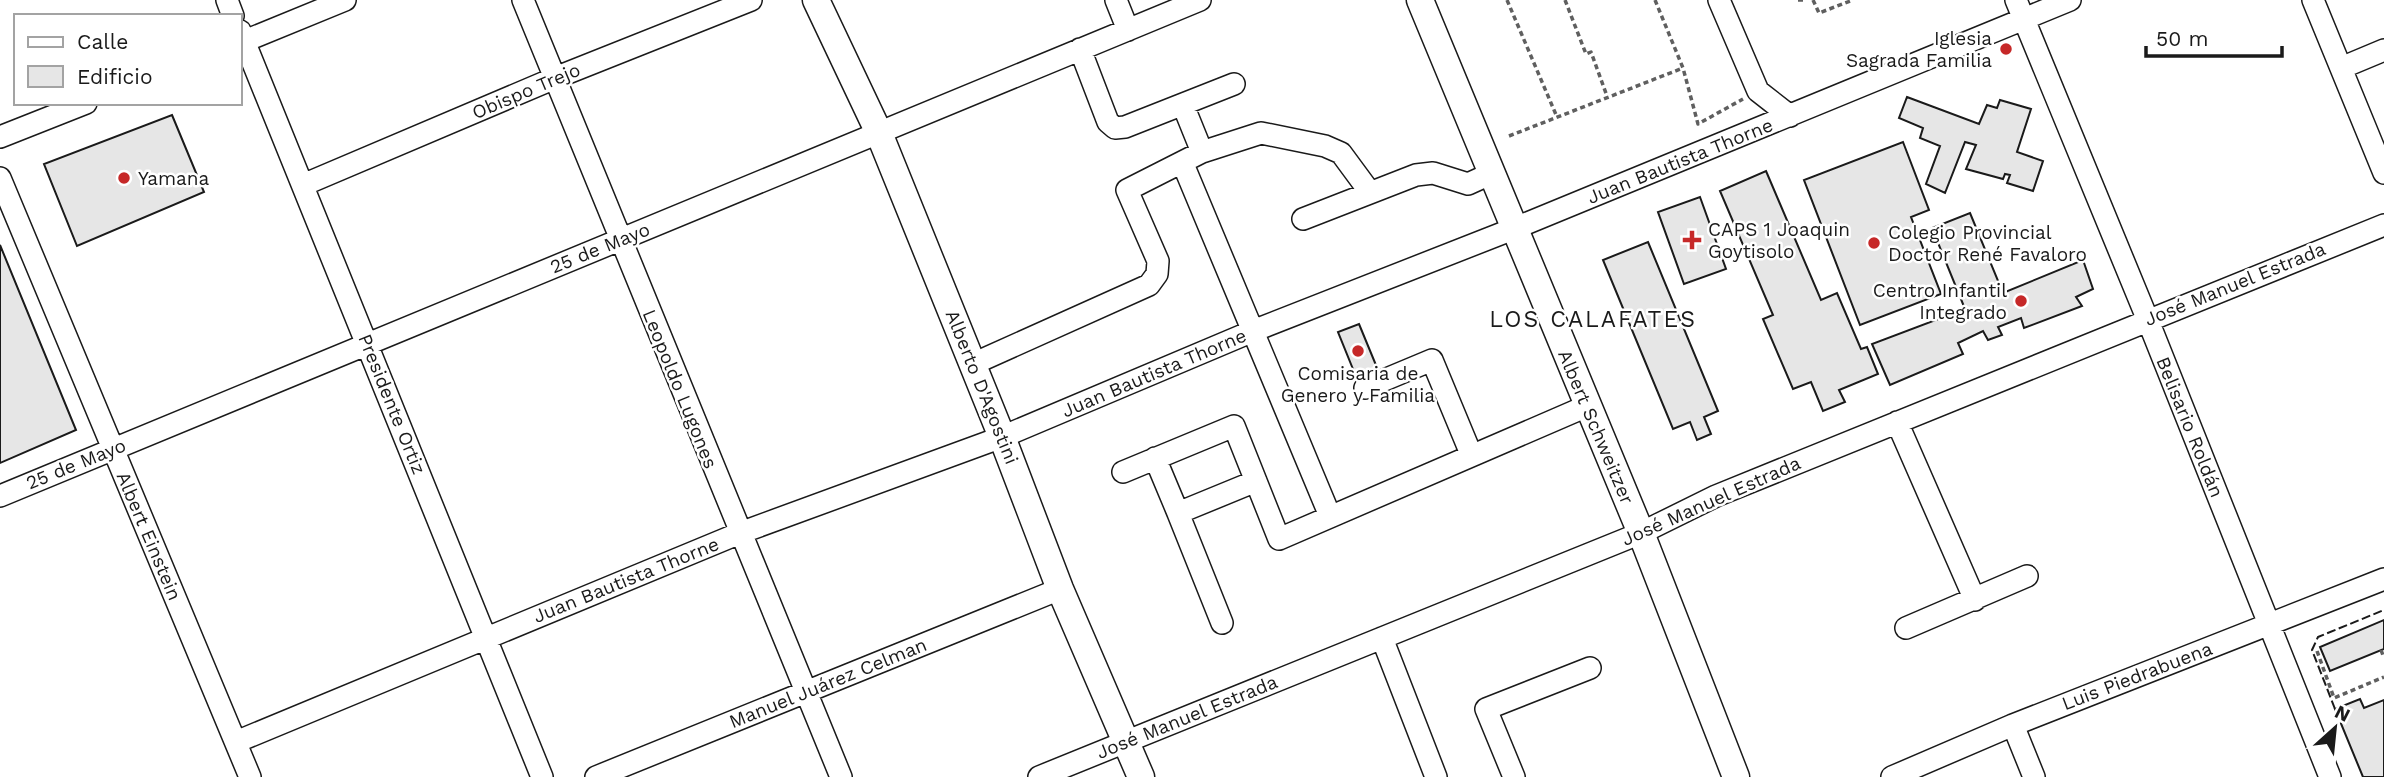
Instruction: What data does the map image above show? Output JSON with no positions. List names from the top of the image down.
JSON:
{
  "streets": {
    "main road": ["Alberto D'Agostini", "Albert Schweitzer"],
    "street": [
      "Obispo Trejo",
      "Juan Bautista Thorne",
      "25 de Mayo",
      "José Manuel Estrada",
      "Leopoldo Lugones",
      "Presidente Ortiz",
      "Belisario Roldán",
      "Albert Einstein",
      "Luis Piedrabuena",
      "Manuel Juárez Celman"
    ]
  },
  "crossings": [
    ["Obispo Trejo", "Leopoldo Lugones"],
    ["Obispo Trejo", "Presidente Ortiz"],
    ["Juan Bautista Thorne", "Alberto D'Agostini"],
    ["Juan Bautista Thorne", "Leopoldo Lugones"],
    ["Juan Bautista Thorne", "Presidente Ortiz"],
    ["Juan Bautista Thorne", "Albert Schweitzer"],
    ["Juan Bautista Thorne", "Belisario Roldán"],
    ["Juan Bautista Thorne", "Albert Einstein"],
    ["25 de Mayo", "Alberto D'Agostini"],
    ["25 de Mayo", "Leopoldo Lugones"],
    ["25 de Mayo", "Presidente Ortiz"],
    ["25 de Mayo", "Albert Einstein"],
    ["José Manuel Estrada", "Alberto D'Agostini"],
    ["José Manuel Estrada", "Albert Schweitzer"],
    ["José Manuel Estrada", "Belisario Roldán"],
    ["Alberto D'Agostini", "Manuel Juárez Celman"],
    ["Leopoldo Lugones", "Manuel Juárez Celman"],
    ["Belisario Roldán", "Luis Piedrabuena"]
  ],
  "districts": ["LOS CALAFATES"],
  "places": {
    "other": [
      "Iglesia Sagrada Familia",
      "Yamana",
      "Colegio Provincial Doctor René Favaloro",
      "Centro Infantil Integrado",
      "Comisaria de Genero y Familia"
    ],
    "health": ["CAPS 1 Joaquin Goytisolo"]
  },
  "legend": ["Calle", "Edificio"],
  "scale_bar": "50 m",
  "north": "top right"
}
